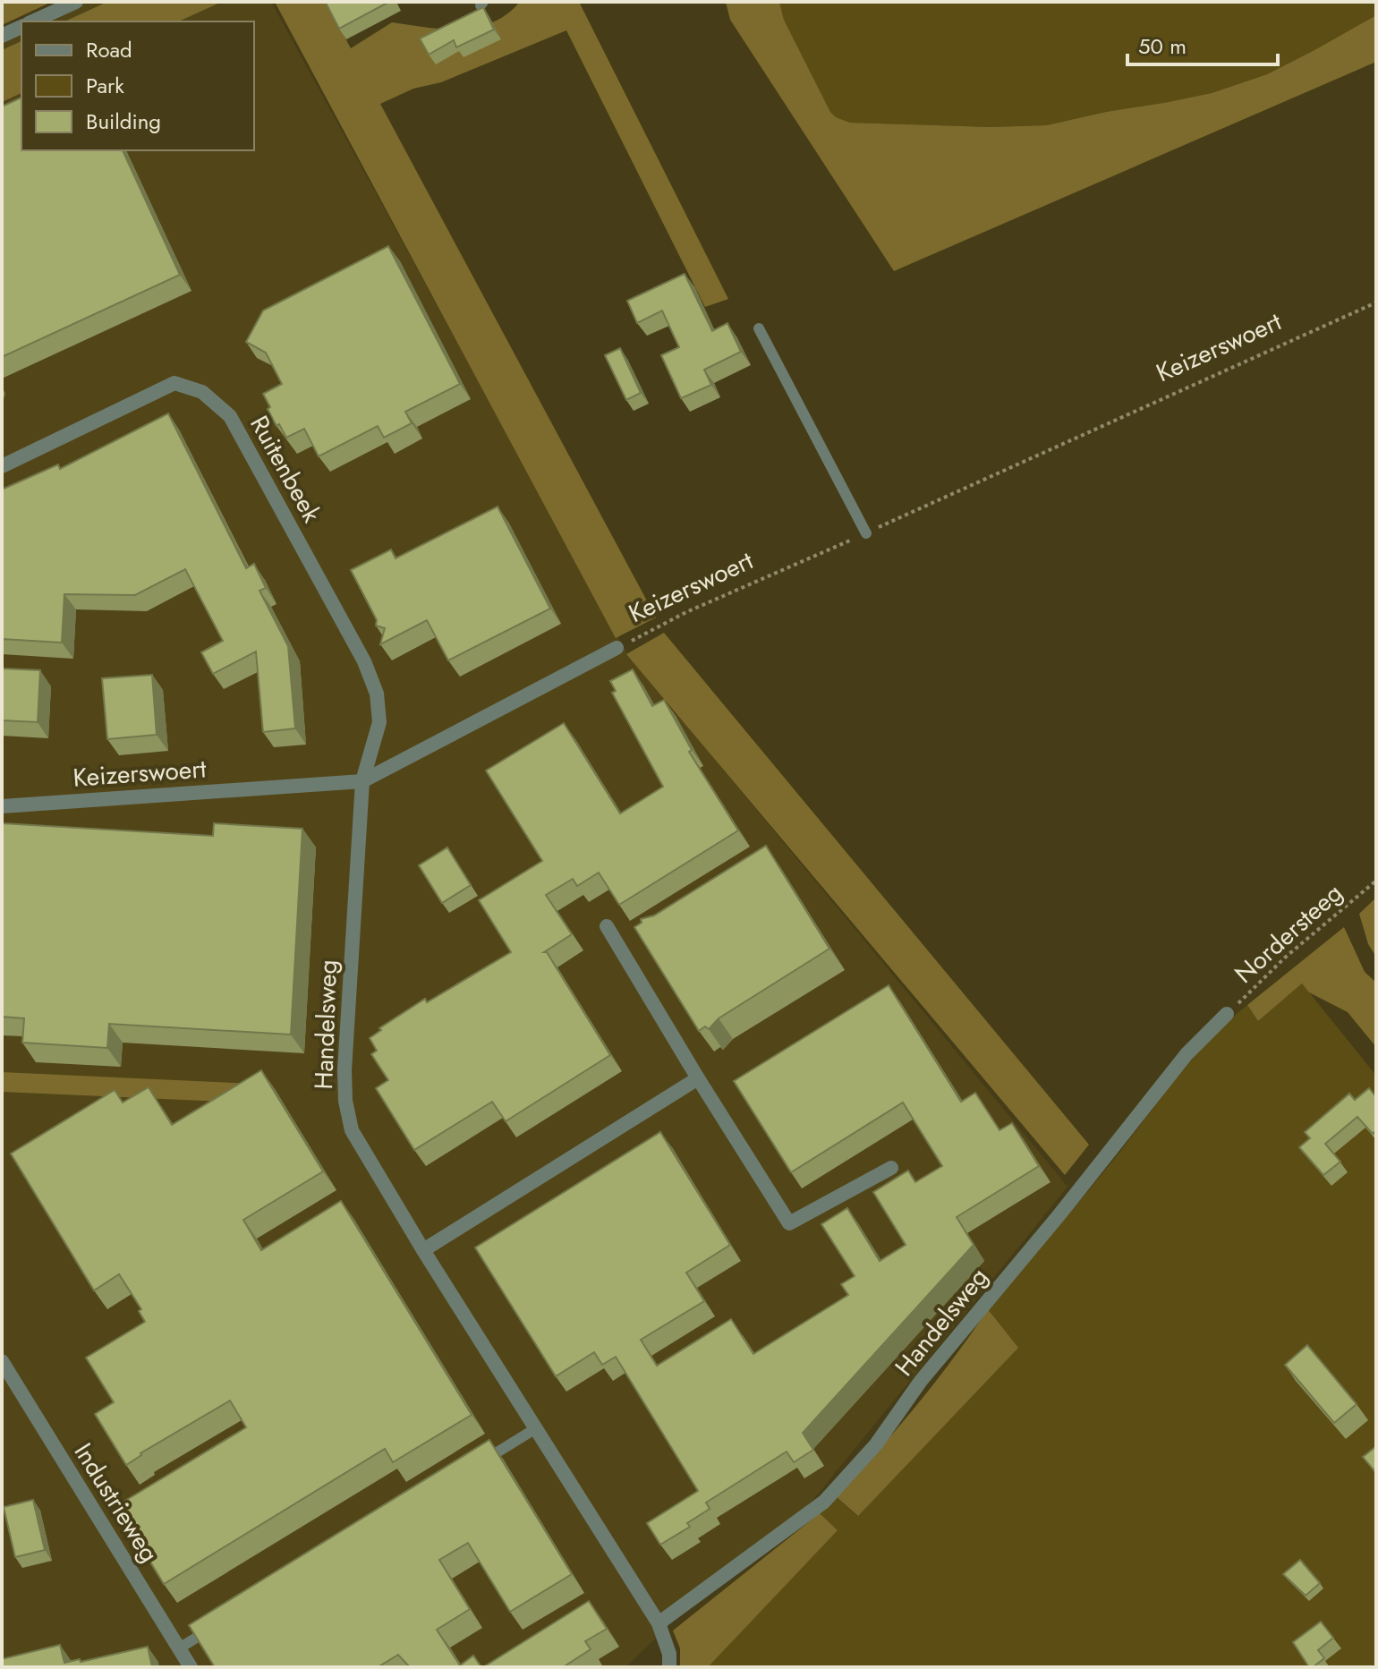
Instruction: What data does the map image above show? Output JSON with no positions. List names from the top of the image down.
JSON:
{
  "streets": {
    "street": [
      "Keizerswoert",
      "Ruitenbeek",
      "Handelsweg",
      "Industrieweg"
    ],
    "path": ["Nordersteeg"]
  },
  "crossings": [
    ["Keizerswoert", "Ruitenbeek"],
    ["Keizerswoert", "Handelsweg"],
    ["Ruitenbeek", "Handelsweg"],
    ["Nordersteeg", "Handelsweg"]
  ],
  "legend": ["Road", "Park", "Building"],
  "scale_bar": "50 m"
}
